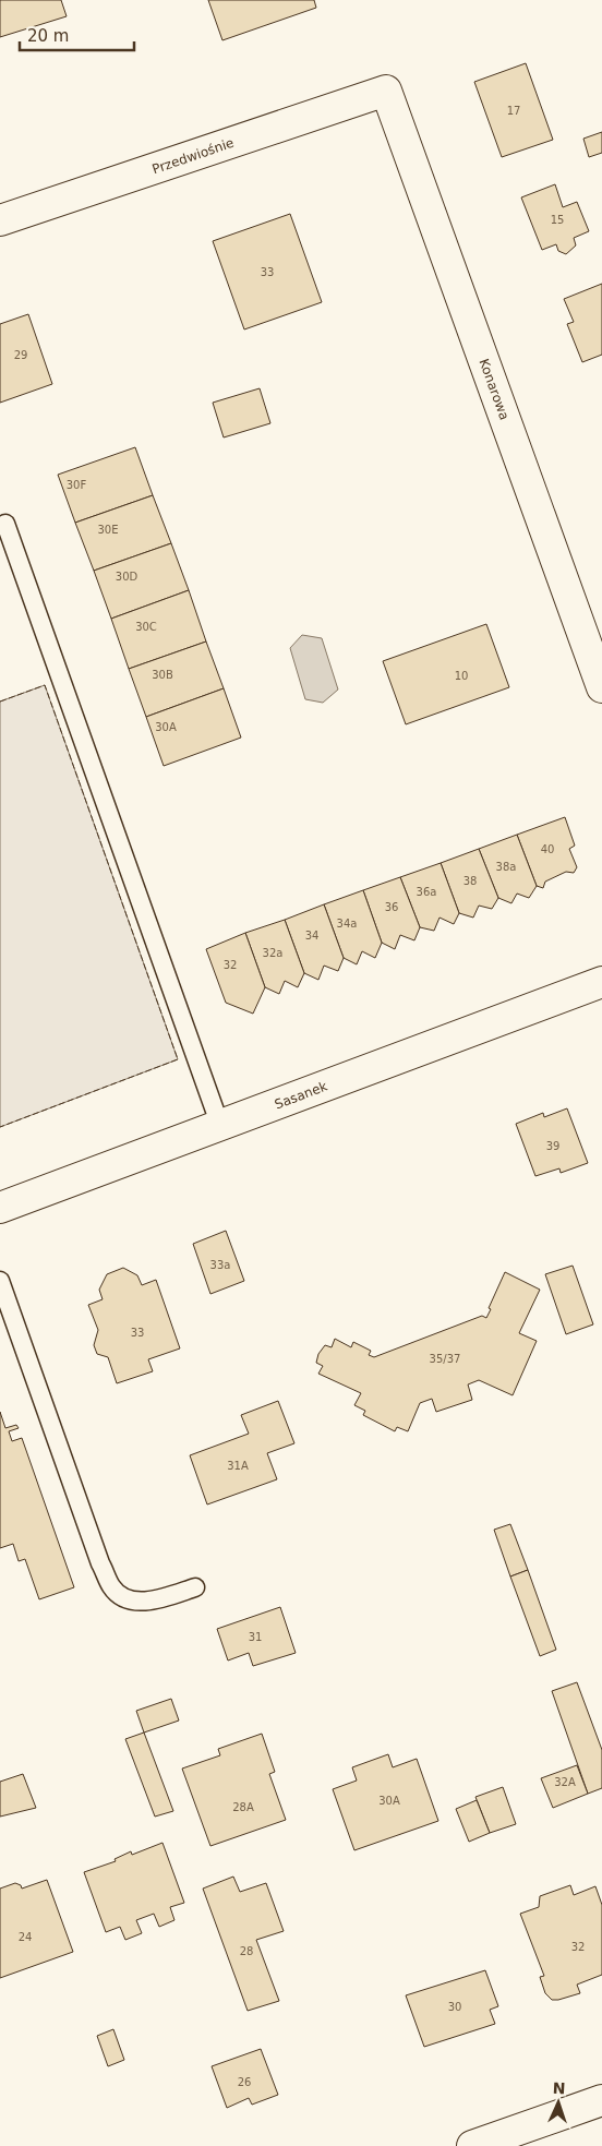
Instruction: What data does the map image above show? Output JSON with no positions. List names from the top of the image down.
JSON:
{
  "streets": {
    "street": ["Przedwiośnie", "Konarowa", "Sasanek"]
  },
  "crossings": [
    ["Przedwiośnie", "Konarowa"]
  ],
  "house_numbers": [
    "17",
    "15",
    "33",
    "29",
    "30F",
    "30E",
    "30D",
    "30C",
    "30B",
    "10",
    "30A",
    "40",
    "38a",
    "38",
    "36a",
    "36",
    "34a",
    "34",
    "32a",
    "32",
    "39",
    "33a",
    "33",
    "35/37",
    "31A",
    "31",
    "32A",
    "30A",
    "28A",
    "24",
    "32",
    "28",
    "30",
    "26"
  ],
  "scale_bar": "20 m",
  "north": "top"
}
